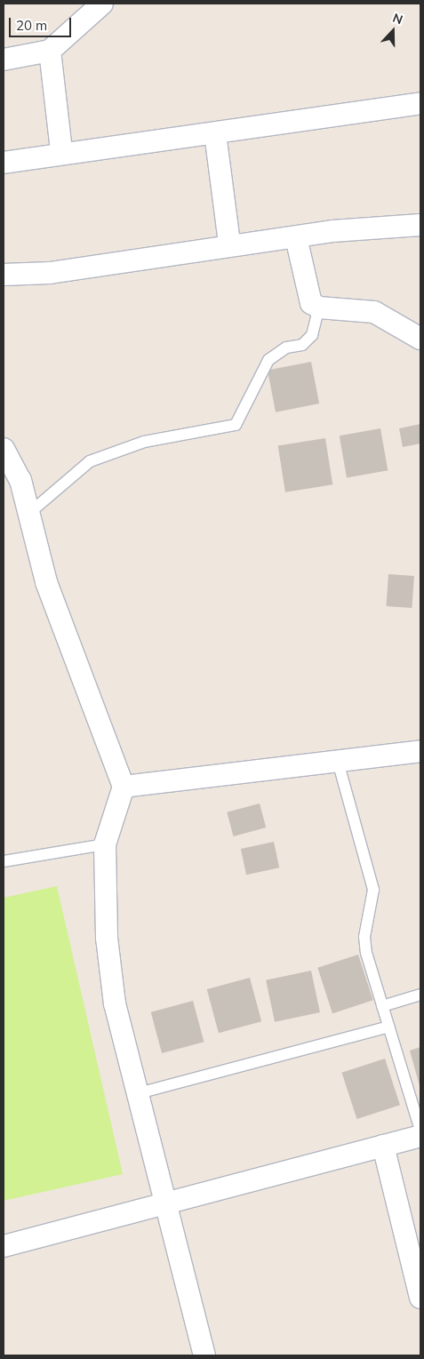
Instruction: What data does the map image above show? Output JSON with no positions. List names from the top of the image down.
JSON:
{
  "scale_bar": "20 m",
  "north": "top"
}
